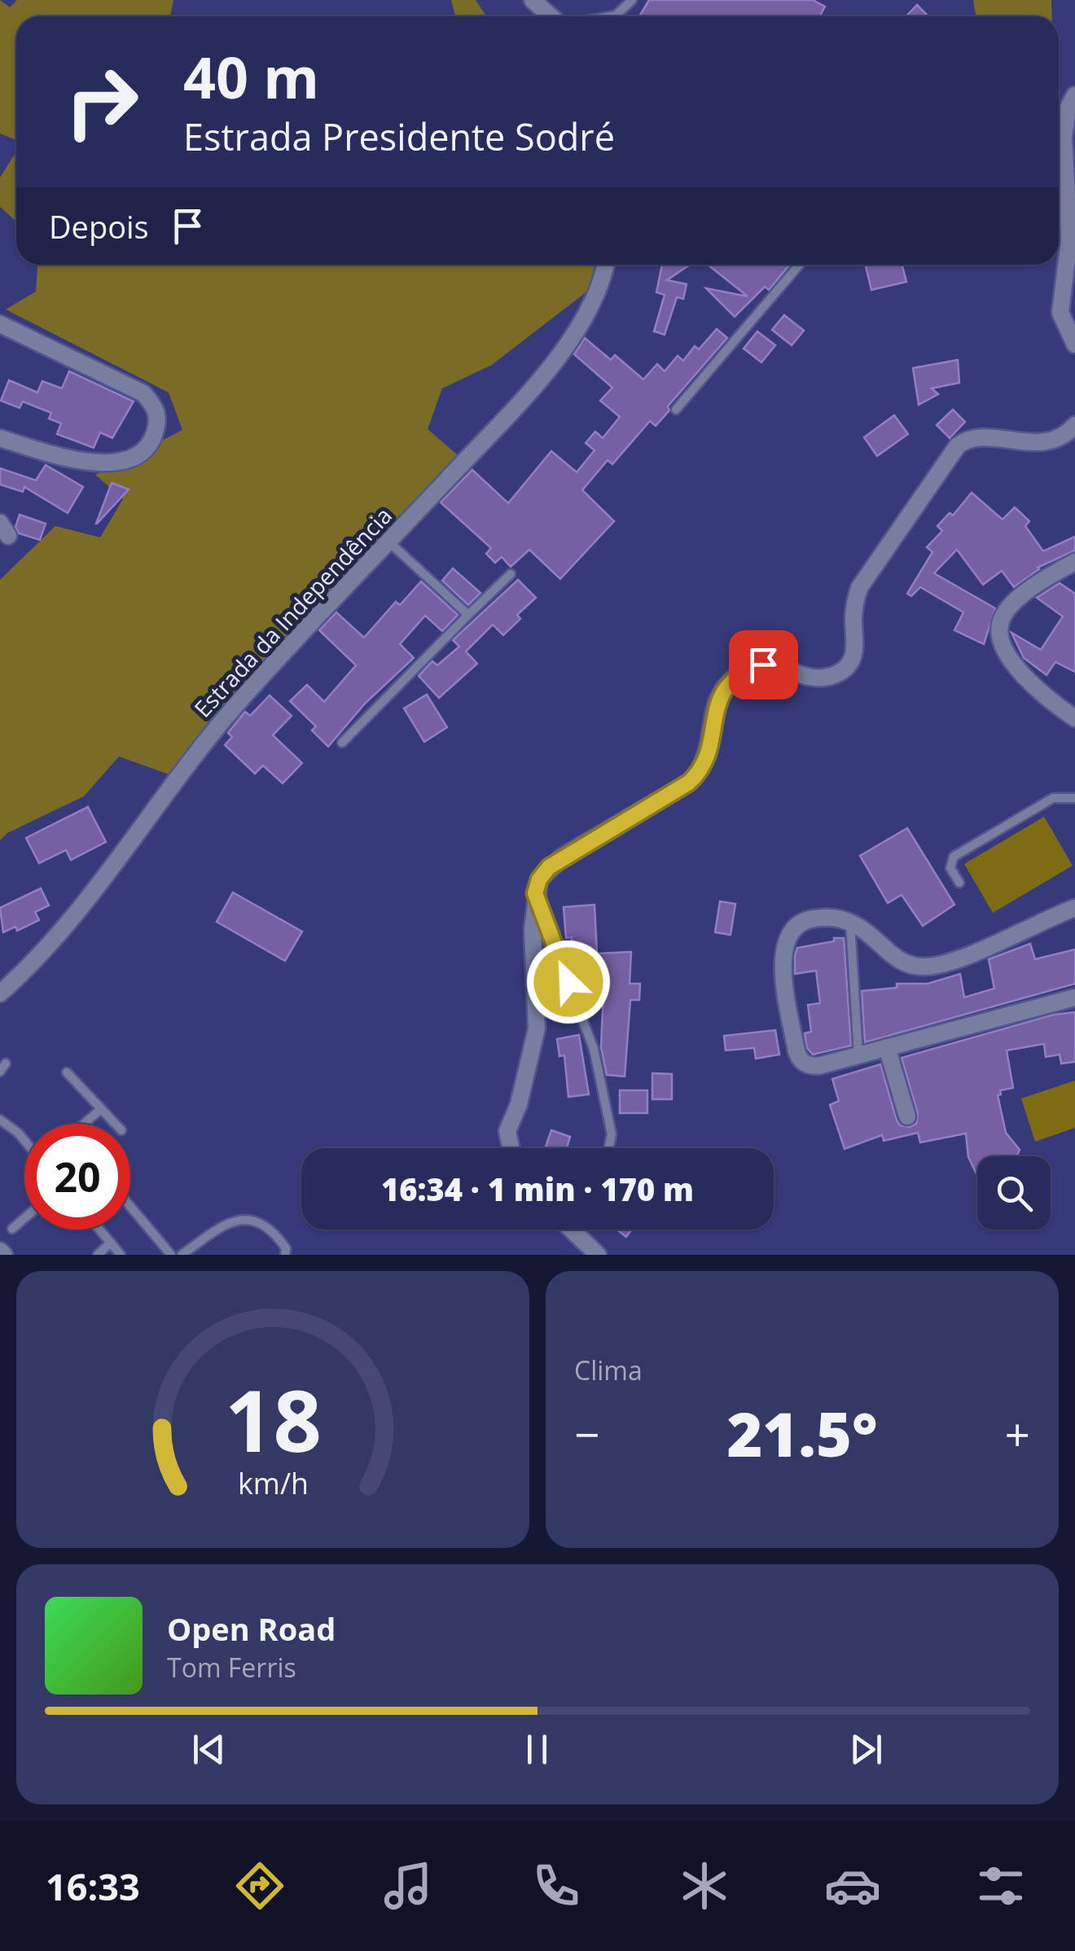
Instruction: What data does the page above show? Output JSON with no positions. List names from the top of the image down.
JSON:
{
  "streets": {
    "street": ["Estrada da Independência"]
  },
  "page": {
    "turn": ["40 m", "Estrada Presidente Sodré"],
    "then": "Depois",
    "limit": "20",
    "trip": "16:34 · 1 min · 170 m",
    "tile": "Clima",
    "heat": ["−", "21.5°", "+"],
    "song": ["Open Road", "Tom Ferris"],
    "tabs": "16:33",
    "gauge": ["18", "km/h"]
  }
}
